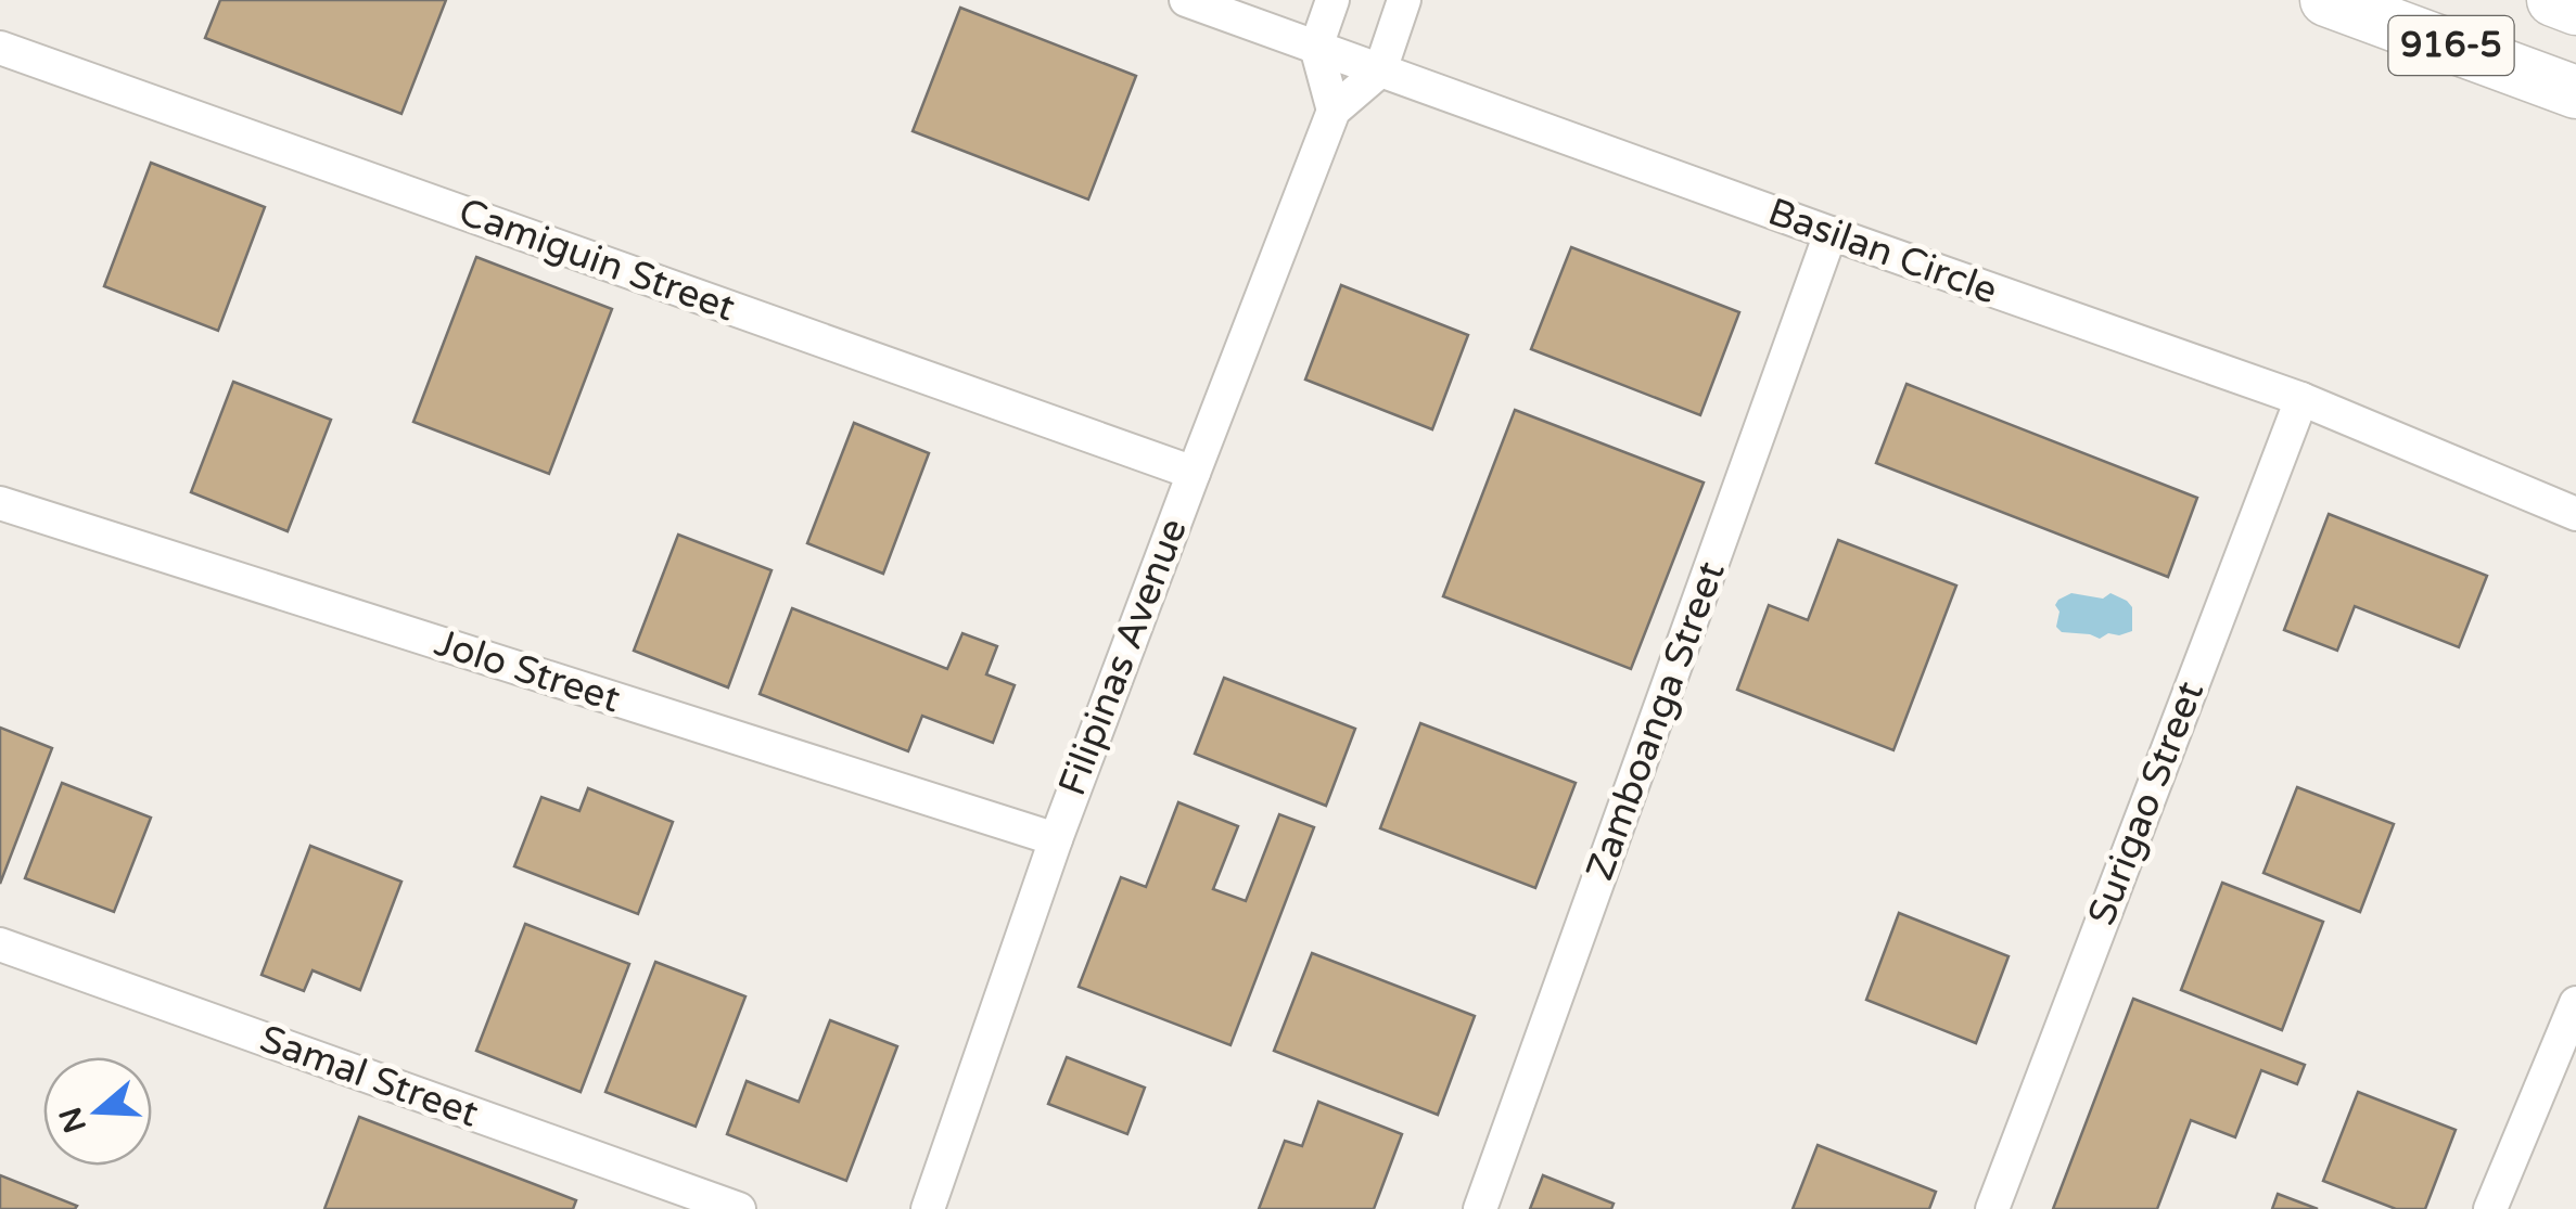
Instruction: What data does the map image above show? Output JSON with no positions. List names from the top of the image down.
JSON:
{
  "streets": {
    "main road": ["916-5"],
    "street": [
      "Basilan Circle",
      "Camiguin Street",
      "Filipinas Avenue",
      "Jolo Street",
      "Zamboanga Street",
      "Surigao Street",
      "Samal Street"
    ]
  },
  "crossings": [
    ["Basilan Circle", "Filipinas Avenue"],
    ["Basilan Circle", "Zamboanga Street"],
    ["Basilan Circle", "Surigao Street"],
    ["Camiguin Street", "Filipinas Avenue"],
    ["Filipinas Avenue", "Jolo Street"]
  ],
  "north": "left"
}
